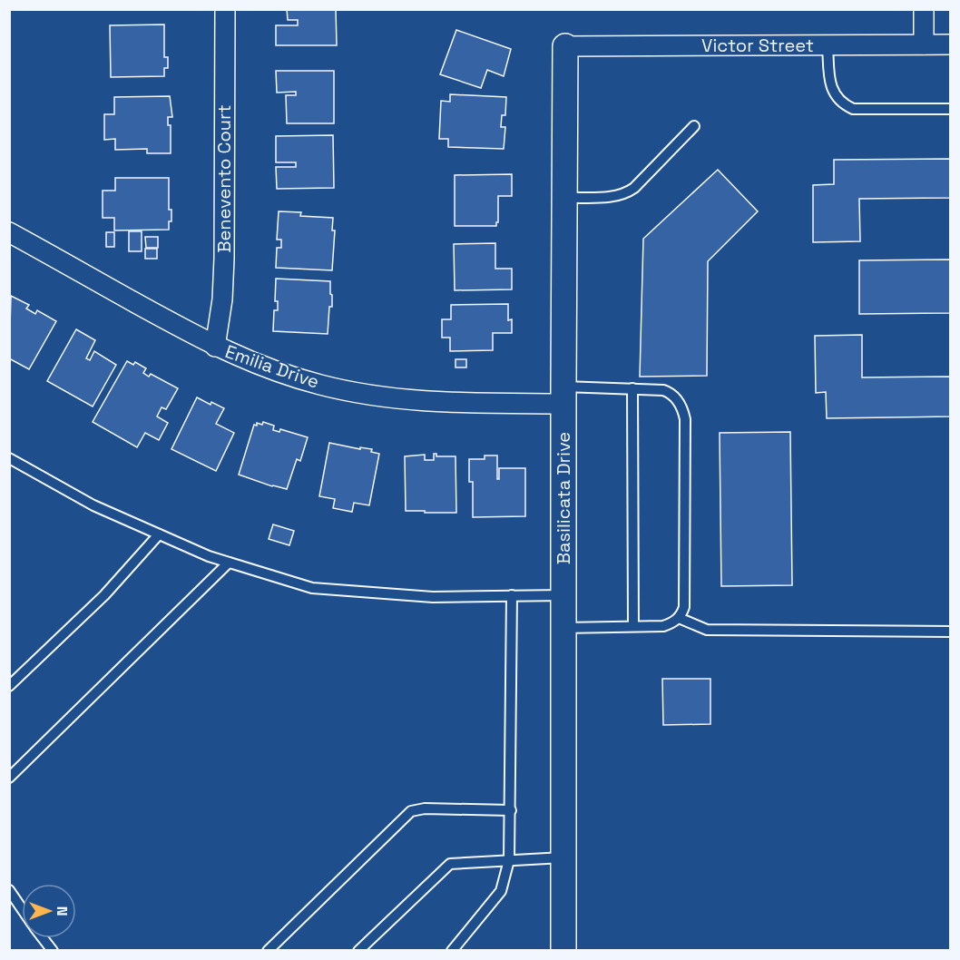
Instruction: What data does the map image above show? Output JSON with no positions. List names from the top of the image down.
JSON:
{
  "streets": {
    "street": [
      "Victor Street",
      "Benevento Court",
      "Emilia Drive",
      "Basilicata Drive"
    ]
  },
  "crossings": [
    ["Victor Street", "Basilicata Drive"],
    ["Benevento Court", "Emilia Drive"],
    ["Emilia Drive", "Basilicata Drive"]
  ],
  "north": "right"
}
